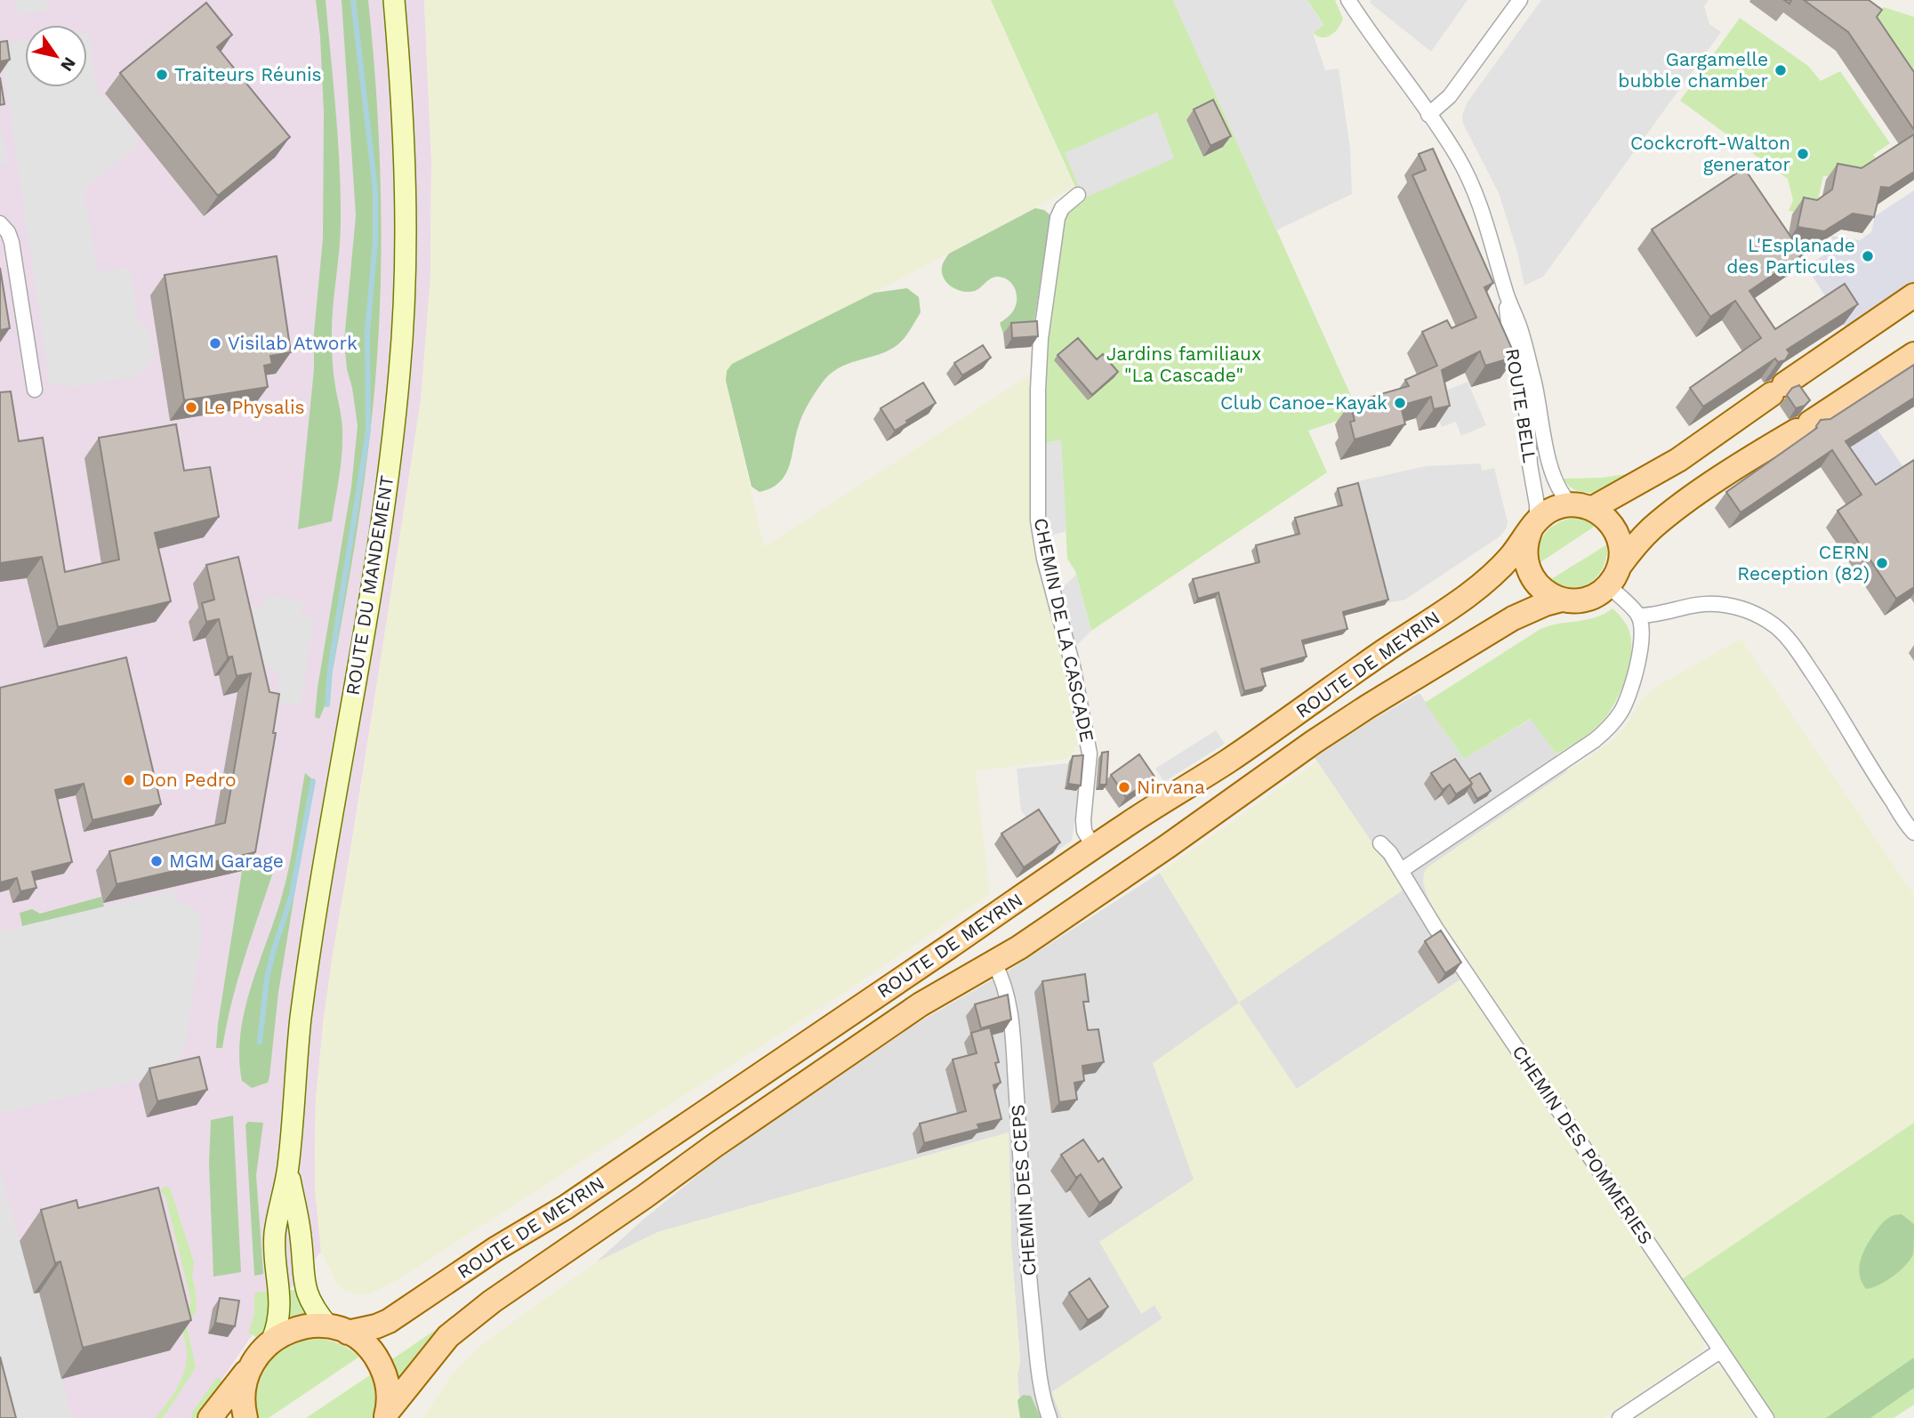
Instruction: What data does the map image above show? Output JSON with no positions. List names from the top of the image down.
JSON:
{
  "streets": {
    "main road": ["ROUTE DU MANDEMENT", "ROUTE DE MEYRIN"],
    "street": [
      "ROUTE BELL",
      "CHEMIN DE LA CASCADE",
      "CHEMIN DES POMMERIES",
      "CHEMIN DES CEPS"
    ]
  },
  "crossings": [
    ["ROUTE BELL", "ROUTE DE MEYRIN"],
    ["ROUTE DU MANDEMENT", "ROUTE DE MEYRIN"],
    ["CHEMIN DE LA CASCADE", "ROUTE DE MEYRIN"],
    ["ROUTE DE MEYRIN", "CHEMIN DES CEPS"]
  ],
  "parks": ["Jardins familiaux \"La Cascade\""],
  "places": [
    "Gargamelle bubble chamber",
    "Traiteurs Réunis",
    "Cockcroft-Walton generator",
    "L'Esplanade des Particules",
    "Visilab Atwork",
    "Club Canoe-Kayak",
    "Le Physalis",
    "CERN Reception (82)",
    "Don Pedro",
    "Nirvana",
    "MGM Garage"
  ],
  "north": "bottom right"
}
